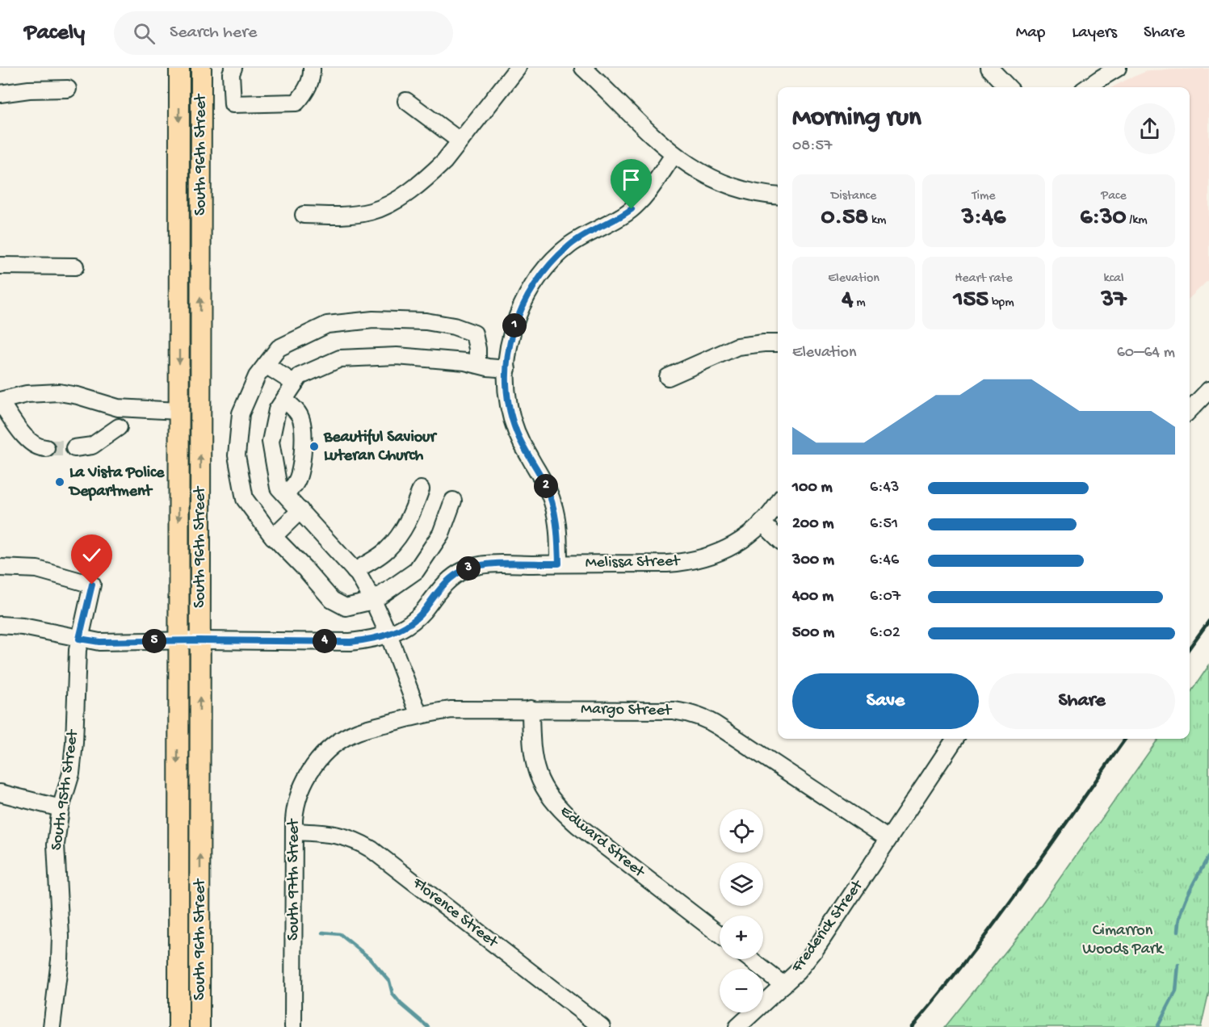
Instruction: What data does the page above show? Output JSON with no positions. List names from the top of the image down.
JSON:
{
  "streets": {
    "main road": ["South 96th Street"],
    "street": [
      "Melissa Street",
      "Margo Street",
      "South 95th Street",
      "Edward Street",
      "South 97th Street",
      "Florence Street",
      "Frederick Street"
    ]
  },
  "crossings": [
    ["South 96th Street", "Melissa Street"],
    ["Melissa Street", "South 95th Street"],
    ["Margo Street", "Edward Street"],
    ["Margo Street", "South 97th Street"],
    ["Margo Street", "Frederick Street"],
    ["South 97th Street", "Florence Street"]
  ],
  "parks": ["Cimarron Woods Park"],
  "places": ["Beautiful Saviour Luteran Church", "La Vista Police Department"],
  "page": {
    "header": "Pacely",
    "search": "Search here",
    "nav": ["Map", "Layers", "Share"],
    "heading": ["Morning run", "08:57"],
    "stats": [
      ["Distance", "0.58 km"],
      ["Time", "3:46"],
      ["Pace", "6:30 /km"],
      ["Elevation", "4 m"],
      ["Heart rate", "155 bpm"],
      ["kcal", "37"]
    ],
    "pins": [
      "1",
      "2",
      "3",
      "4",
      "5"
    ],
    "chart": ["Elevation", "60–64 m"],
    "list": [
      {
        "name": "100 m",
        "note": "6:43"
      },
      {
        "name": "200 m",
        "note": "6:51"
      },
      {
        "name": "300 m",
        "note": "6:46"
      },
      {
        "name": "400 m",
        "note": "6:07"
      },
      {
        "name": "500 m",
        "note": "6:02"
      }
    ],
    "buttons": ["Save", "Share"],
    "map_buttons": ["+", "−"]
  }
}
